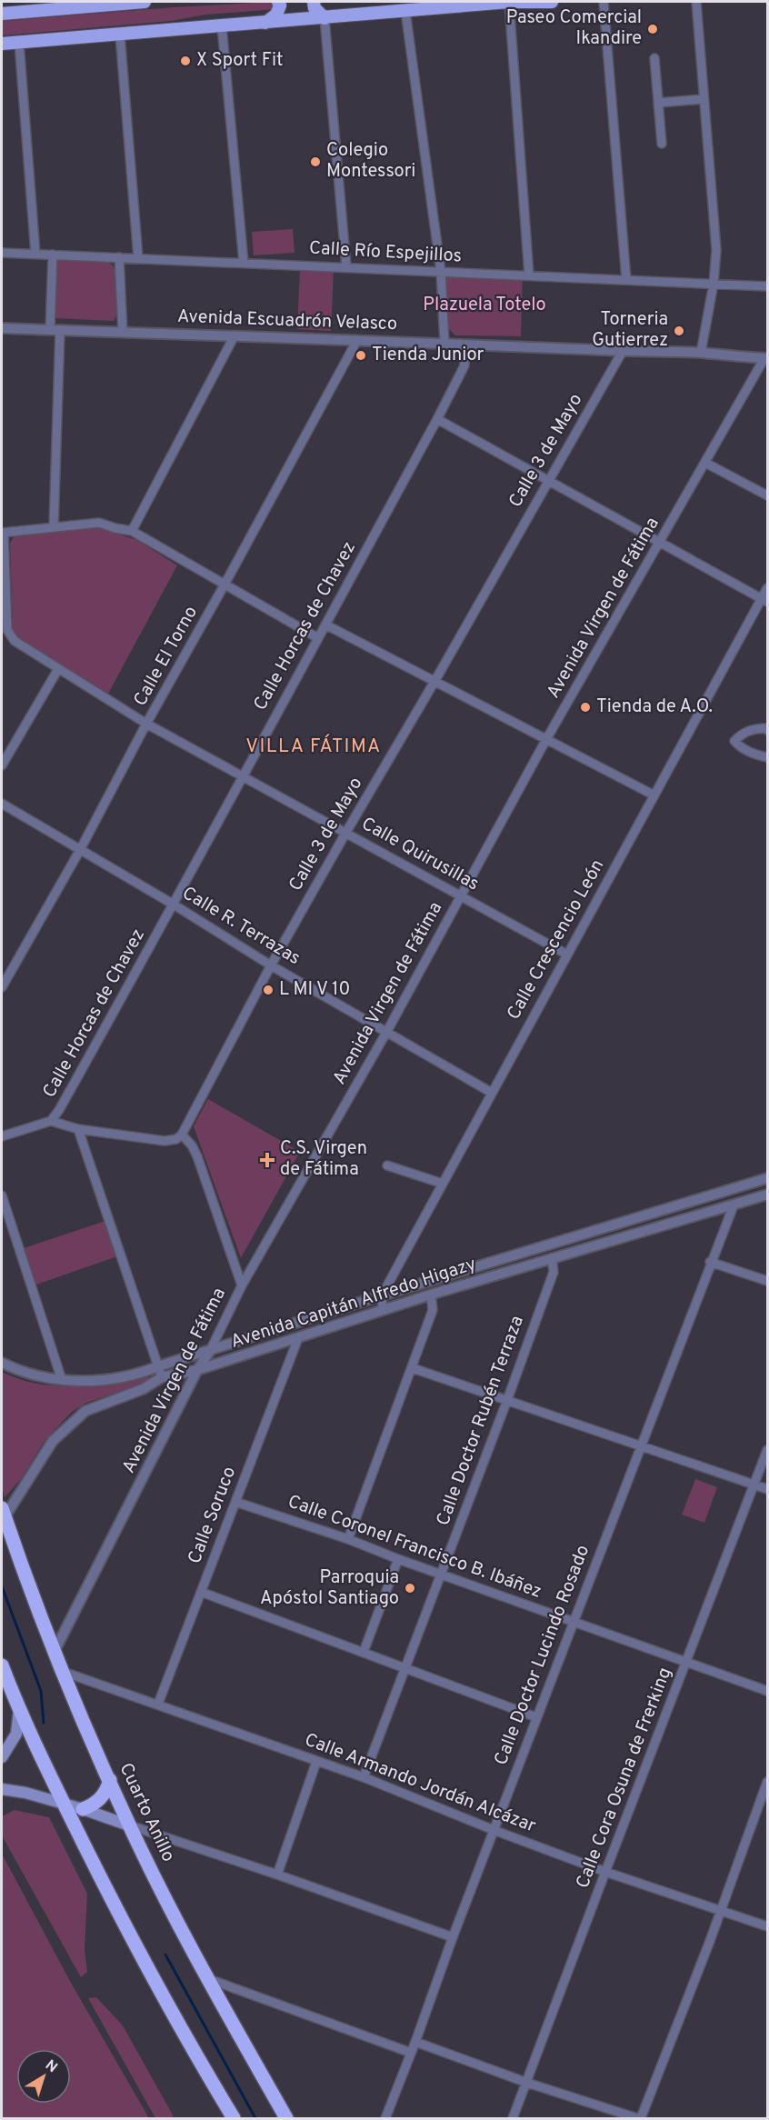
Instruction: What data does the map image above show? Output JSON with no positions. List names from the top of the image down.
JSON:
{
  "streets": {
    "highway": ["Cuarto Anillo"],
    "street": [
      "Calle Río Espejillos",
      "Avenida Escuadrón Velasco",
      "Calle 3 de Mayo",
      "Avenida Virgen de Fátima",
      "Calle Horcas de Chavez",
      "Calle El Torno",
      "Calle Quirusillas",
      "Calle R. Terrazas",
      "Calle Crescencio León",
      "Avenida Capitán Alfredo Higazy",
      "Calle Doctor Rubén Terraza",
      "Calle Soruco",
      "Calle Coronel Francisco B. Ibáñez",
      "Calle Doctor Lucindo Rosado",
      "Calle Cora Osuna de Frerking",
      "Calle Armando Jordán Alcázar"
    ]
  },
  "crossings": [
    ["Avenida Escuadrón Velasco", "Calle 3 de Mayo"],
    ["Avenida Escuadrón Velasco", "Avenida Virgen de Fátima"],
    ["Avenida Escuadrón Velasco", "Calle Horcas de Chavez"],
    ["Avenida Escuadrón Velasco", "Calle El Torno"],
    ["Calle 3 de Mayo", "Calle Quirusillas"],
    ["Calle 3 de Mayo", "Calle R. Terrazas"],
    ["Avenida Virgen de Fátima", "Calle Quirusillas"],
    ["Avenida Virgen de Fátima", "Calle R. Terrazas"],
    ["Avenida Virgen de Fátima", "Avenida Capitán Alfredo Higazy"],
    ["Avenida Virgen de Fátima", "Cuarto Anillo"],
    ["Calle Horcas de Chavez", "Calle Quirusillas"],
    ["Calle Horcas de Chavez", "Calle R. Terrazas"],
    ["Calle El Torno", "Calle Quirusillas"],
    ["Calle El Torno", "Calle R. Terrazas"],
    ["Calle Quirusillas", "Calle Crescencio León"],
    ["Calle R. Terrazas", "Calle Crescencio León"],
    ["Calle Crescencio León", "Avenida Capitán Alfredo Higazy"],
    ["Avenida Capitán Alfredo Higazy", "Calle Doctor Rubén Terraza"],
    ["Avenida Capitán Alfredo Higazy", "Calle Soruco"],
    ["Avenida Capitán Alfredo Higazy", "Calle Doctor Lucindo Rosado"],
    ["Avenida Capitán Alfredo Higazy", "Cuarto Anillo"],
    ["Calle Doctor Rubén Terraza", "Calle Coronel Francisco B. Ibáñez"],
    ["Calle Doctor Rubén Terraza", "Calle Armando Jordán Alcázar"],
    ["Calle Soruco", "Calle Coronel Francisco B. Ibáñez"],
    ["Calle Soruco", "Calle Armando Jordán Alcázar"],
    ["Calle Coronel Francisco B. Ibáñez", "Calle Doctor Lucindo Rosado"],
    ["Calle Coronel Francisco B. Ibáñez", "Calle Cora Osuna de Frerking"],
    ["Calle Doctor Lucindo Rosado", "Calle Armando Jordán Alcázar"],
    ["Calle Cora Osuna de Frerking", "Calle Armando Jordán Alcázar"],
    ["Calle Armando Jordán Alcázar", "Cuarto Anillo"]
  ],
  "districts": ["VILLA FÁTIMA"],
  "parks": ["Plazuela Totelo"],
  "places": {
    "other": [
      "Paseo Comercial Ikandire",
      "X Sport Fit",
      "Colegio Montessori",
      "Torneria Gutierrez",
      "Tienda Junior",
      "Tienda de A.O.",
      "L MI V 10",
      "Parroquia Apóstol Santiago"
    ],
    "health": ["C.S. Virgen de Fátima"]
  },
  "north": "top right"
}
